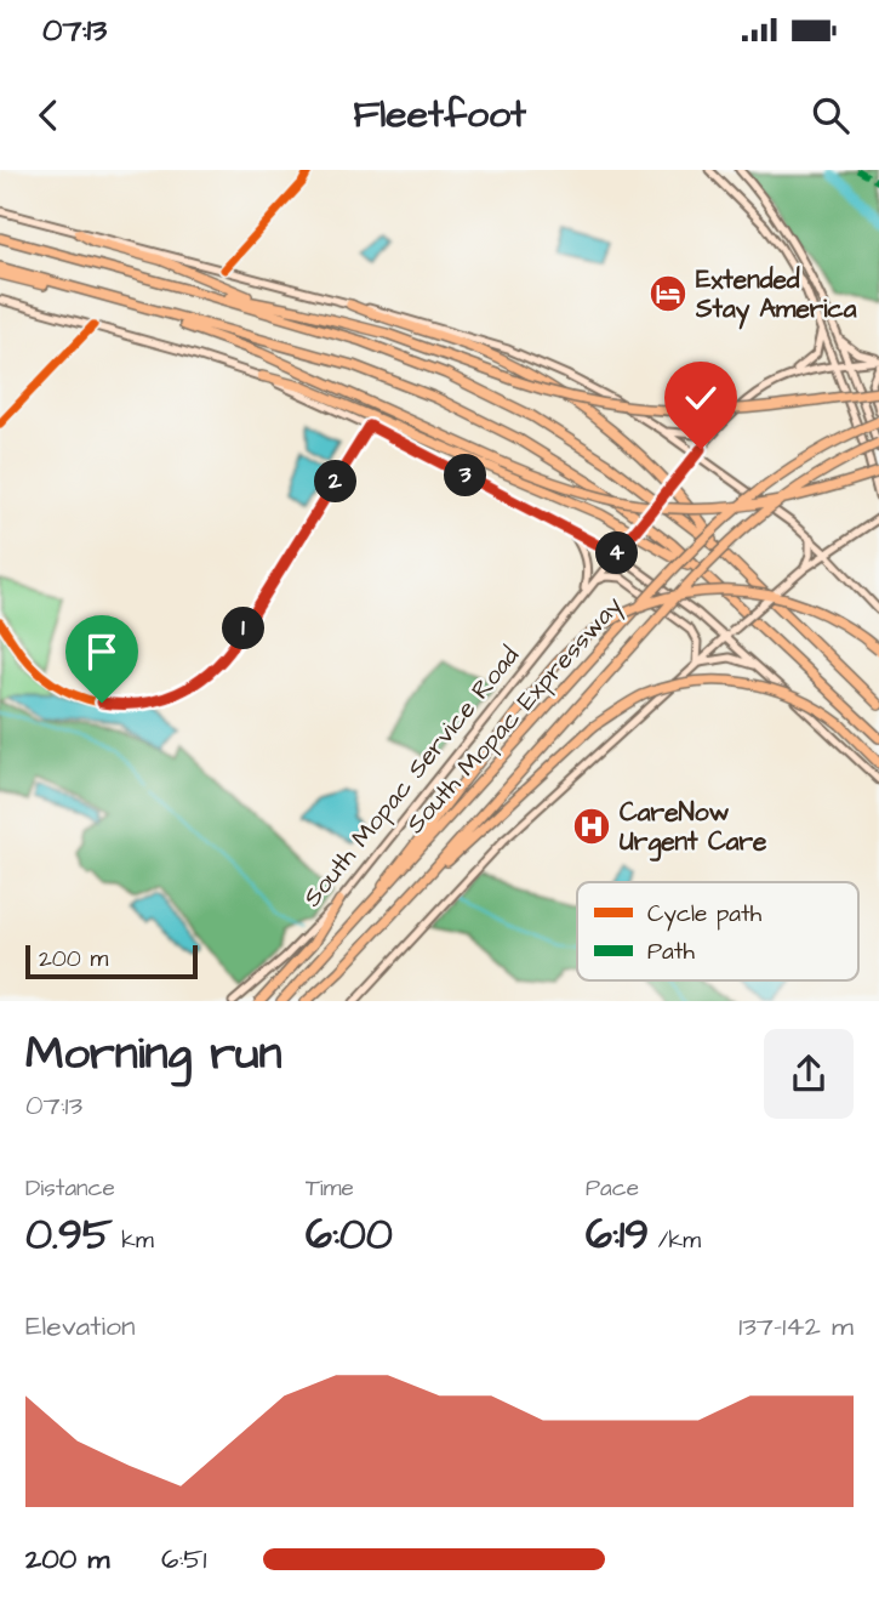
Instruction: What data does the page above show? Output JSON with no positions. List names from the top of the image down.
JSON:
{
  "streets": {
    "highway": ["South Mopac Expressway"],
    "main road": ["South Mopac Service Road"]
  },
  "places": {
    "hotel": ["Extended Stay America"],
    "hospital": ["CareNow Urgent Care"]
  },
  "legend": ["Cycle path", "Path"],
  "scale_bar": "200 m",
  "page": {
    "status": "07:13",
    "header": "Fleetfoot",
    "pins": [
      "3",
      "2",
      "4",
      "1"
    ],
    "scale": "200 m",
    "heading": ["Morning run", "07:13"],
    "stats": [
      ["Distance", "0.95 km"],
      ["Time", "6:00"],
      ["Pace", "6:19 /km"]
    ],
    "chart": ["Elevation", "137–142 m"],
    "list": [
      {
        "name": "200 m",
        "note": "6:51"
      }
    ]
  }
}
